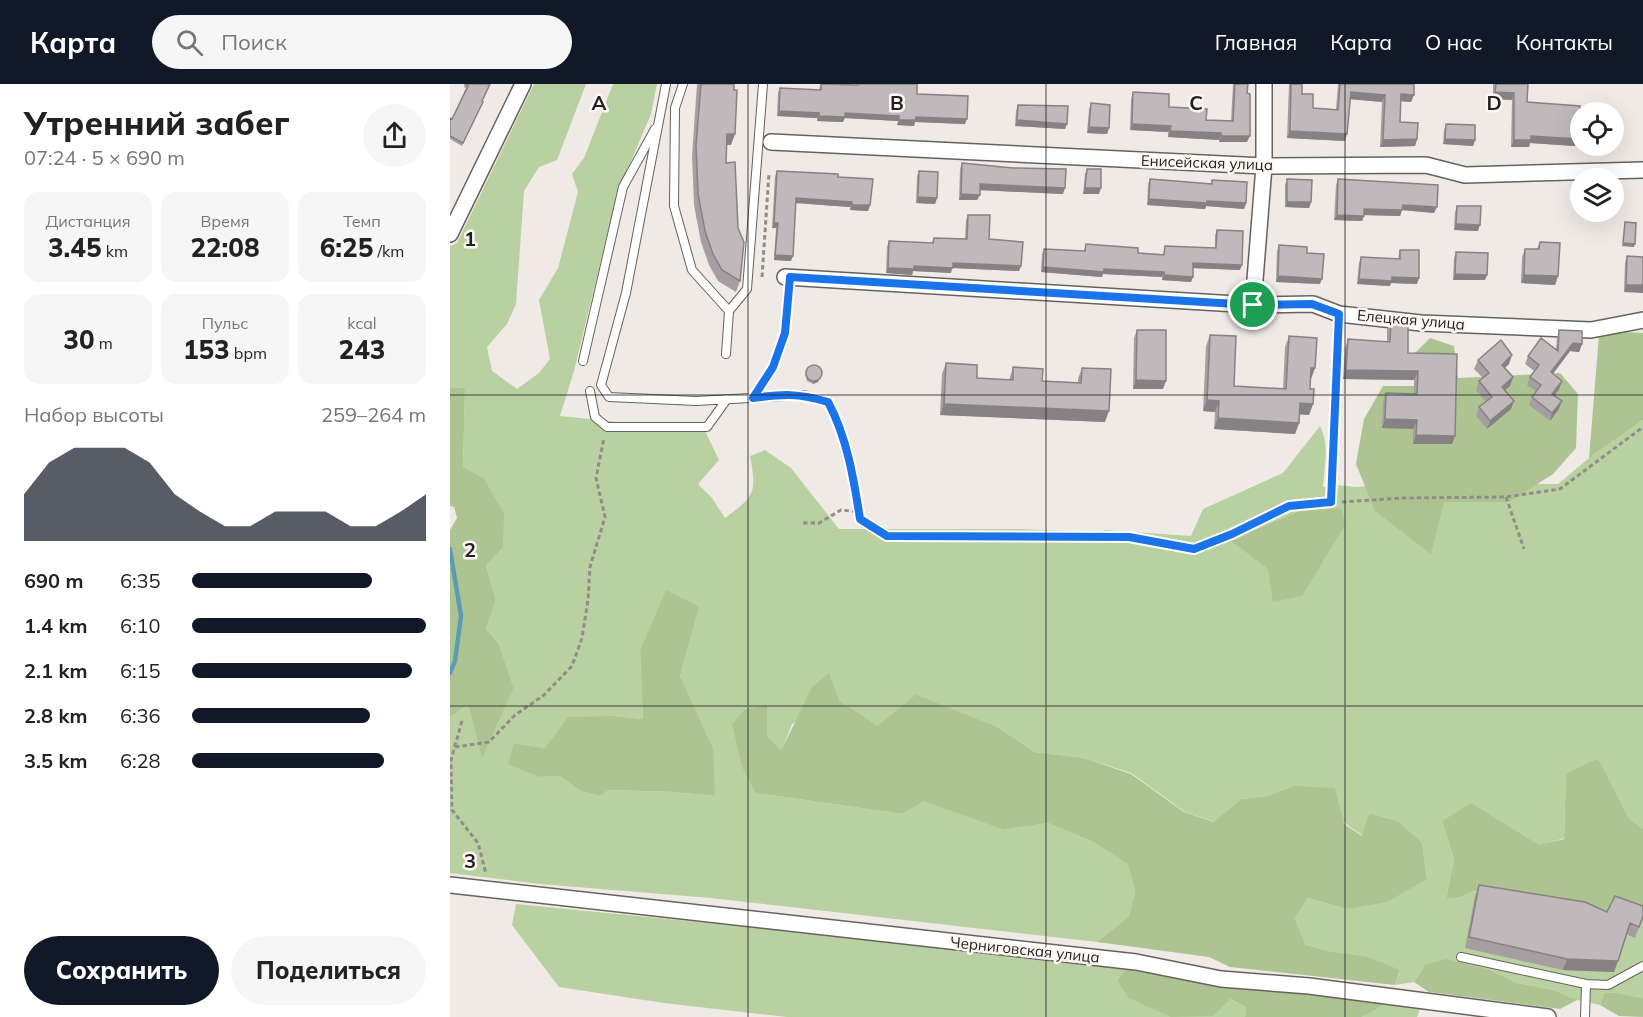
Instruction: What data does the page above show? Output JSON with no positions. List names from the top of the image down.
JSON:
{
  "streets": {
    "street": ["Енисейская улица", "Елецкая улица", "Черниговская улица"]
  },
  "page": {
    "header": "Карта",
    "search": "Поиск",
    "nav": [
      "Главная",
      "Карта",
      "О нас",
      "Контакты"
    ],
    "heading": ["Утренний забег", "07:24 · 5 × 690 m"],
    "stats": [
      ["Дистанция", "3.45 km"],
      ["Время", "22:08"],
      ["Темп", "6:25 /km"],
      ["30 m"],
      ["Пульс", "153 bpm"],
      ["kcal", "243"]
    ],
    "chart": ["Набор высоты", "259–264 m"],
    "list": [
      {
        "name": "690 m",
        "note": "6:35"
      },
      {
        "name": "1.4 km",
        "note": "6:10"
      },
      {
        "name": "2.1 km",
        "note": "6:15"
      },
      {
        "name": "2.8 km",
        "note": "6:36"
      },
      {
        "name": "3.5 km",
        "note": "6:28"
      }
    ],
    "buttons": ["Сохранить", "Поделиться"]
  },
  "grid": {
    "columns": [
      "A",
      "B",
      "C",
      "D"
    ],
    "rows": ["1", "2", "3"]
  }
}
